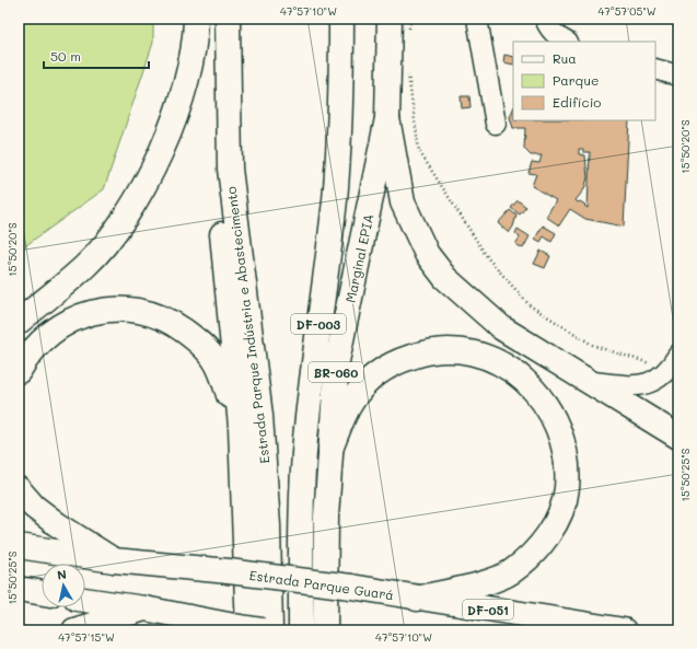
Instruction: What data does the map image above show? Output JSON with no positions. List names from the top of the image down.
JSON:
{
  "streets": {
    "main road": [
      "Marginal EPIA",
      "DF-003",
      "Estrada Parque Indústria e Abastecimento",
      "BR-060",
      "Estrada Parque Guará",
      "DF-051"
    ]
  },
  "legend": ["Rua", "Parque", "Edifício"],
  "scale_bar": "50 m",
  "north": "top",
  "coordinates": [
    "47°57'10\"W",
    "47°57'05\"W",
    "15°50'20\"S",
    "15°50'25\"S",
    "47°57'15\"W"
  ]
}
